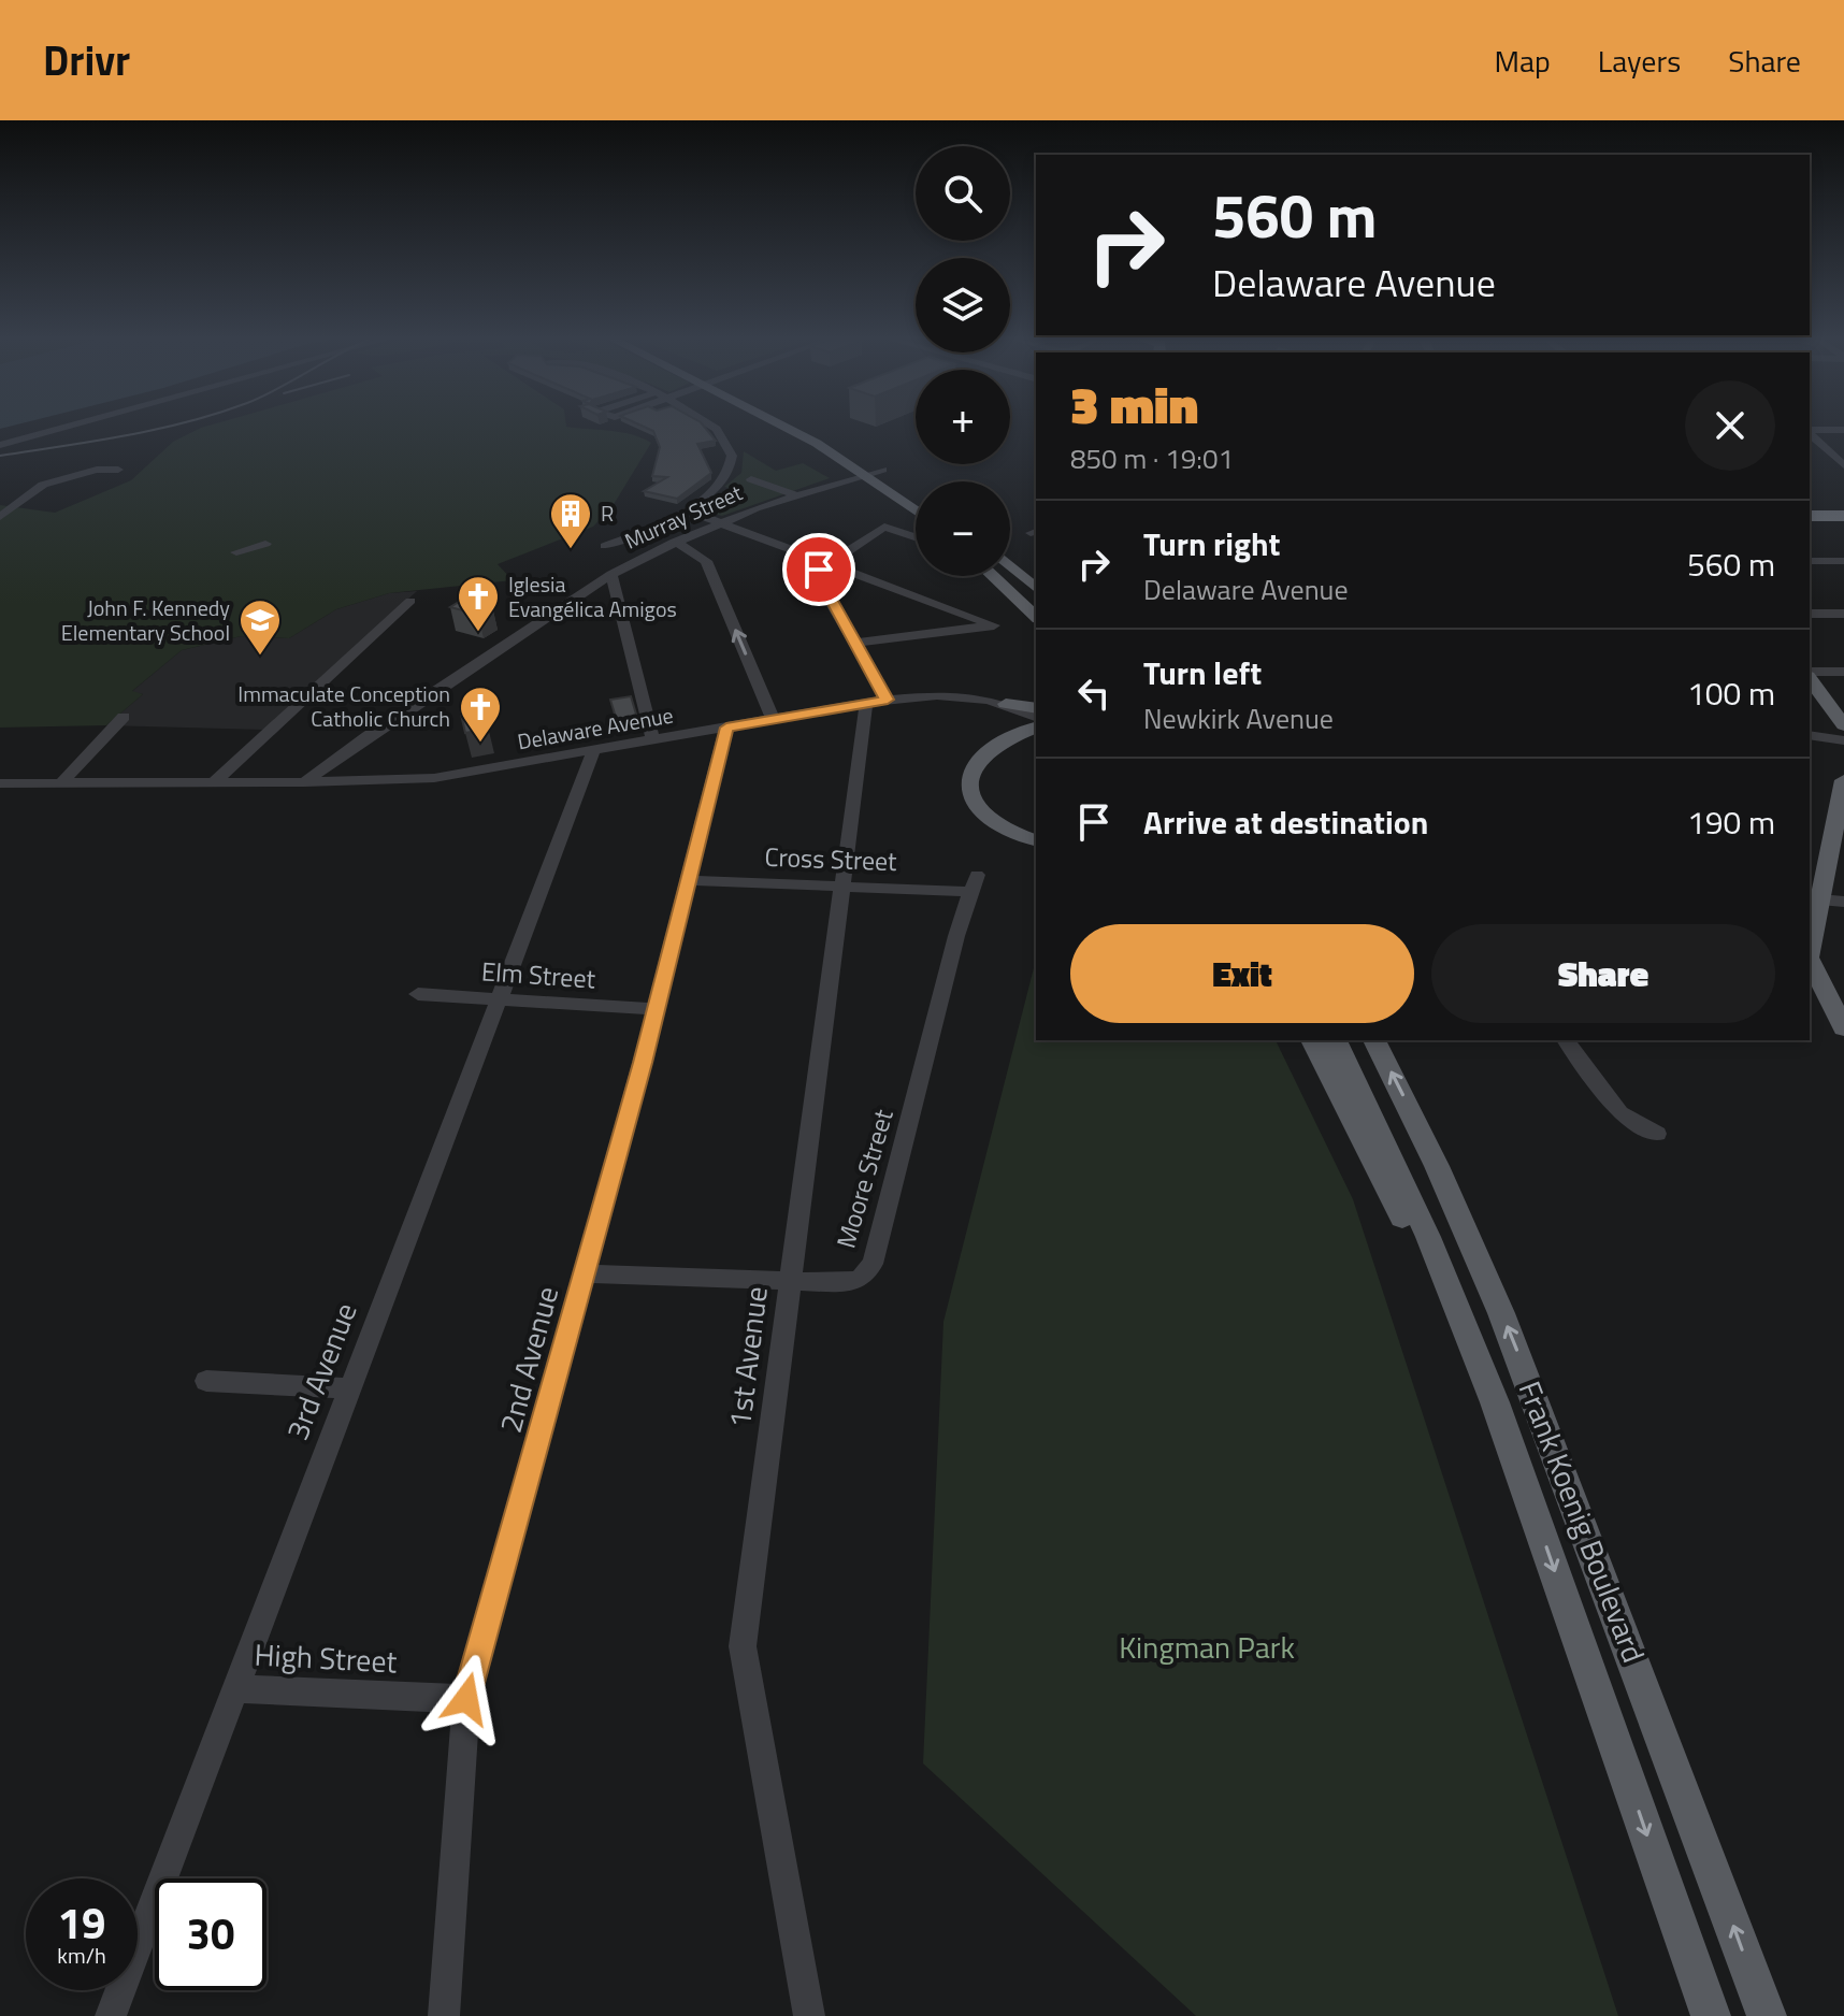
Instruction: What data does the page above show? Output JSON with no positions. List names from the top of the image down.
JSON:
{
  "streets": {
    "main road": ["Frank Koenig Boulevard"],
    "street": [
      "Murray Street",
      "Delaware Avenue",
      "Cross Street",
      "Elm Street",
      "Moore Street",
      "1st Avenue",
      "2nd Avenue",
      "3rd Avenue",
      "High Street"
    ]
  },
  "crossings": [
    ["Murray Street", "Delaware Avenue"],
    ["Delaware Avenue", "1st Avenue"],
    ["Delaware Avenue", "2nd Avenue"],
    ["Delaware Avenue", "3rd Avenue"],
    ["Cross Street", "Moore Street"],
    ["Cross Street", "1st Avenue"],
    ["Cross Street", "2nd Avenue"],
    ["Elm Street", "2nd Avenue"],
    ["Elm Street", "3rd Avenue"],
    ["Moore Street", "1st Avenue"],
    ["Moore Street", "2nd Avenue"],
    ["2nd Avenue", "High Street"],
    ["3rd Avenue", "High Street"]
  ],
  "parks": ["Kingman Park"],
  "places": {
    "building": ["R"],
    "church": ["Iglesia Evangélica Amigos", "Immaculate Conception Catholic Church"],
    "school or university": ["John F. Kennedy Elementary School"]
  },
  "page": {
    "header": "Drivr",
    "nav": ["Map", "Layers", "Share"],
    "map_buttons": ["+", "−"],
    "turn": ["560 m", "Delaware Avenue"],
    "heading": ["3 min", "850 m · 19:01"],
    "list": [
      {
        "name": "Turn right",
        "note": "Delaware Avenue",
        "value": "560 m"
      },
      {
        "name": "Turn left",
        "note": "Newkirk Avenue",
        "value": "100 m"
      },
      {
        "name": "Arrive at destination",
        "value": "190 m"
      }
    ],
    "buttons": ["Exit", "Share"],
    "speed": "19 km/h",
    "limit": "30"
  }
}
